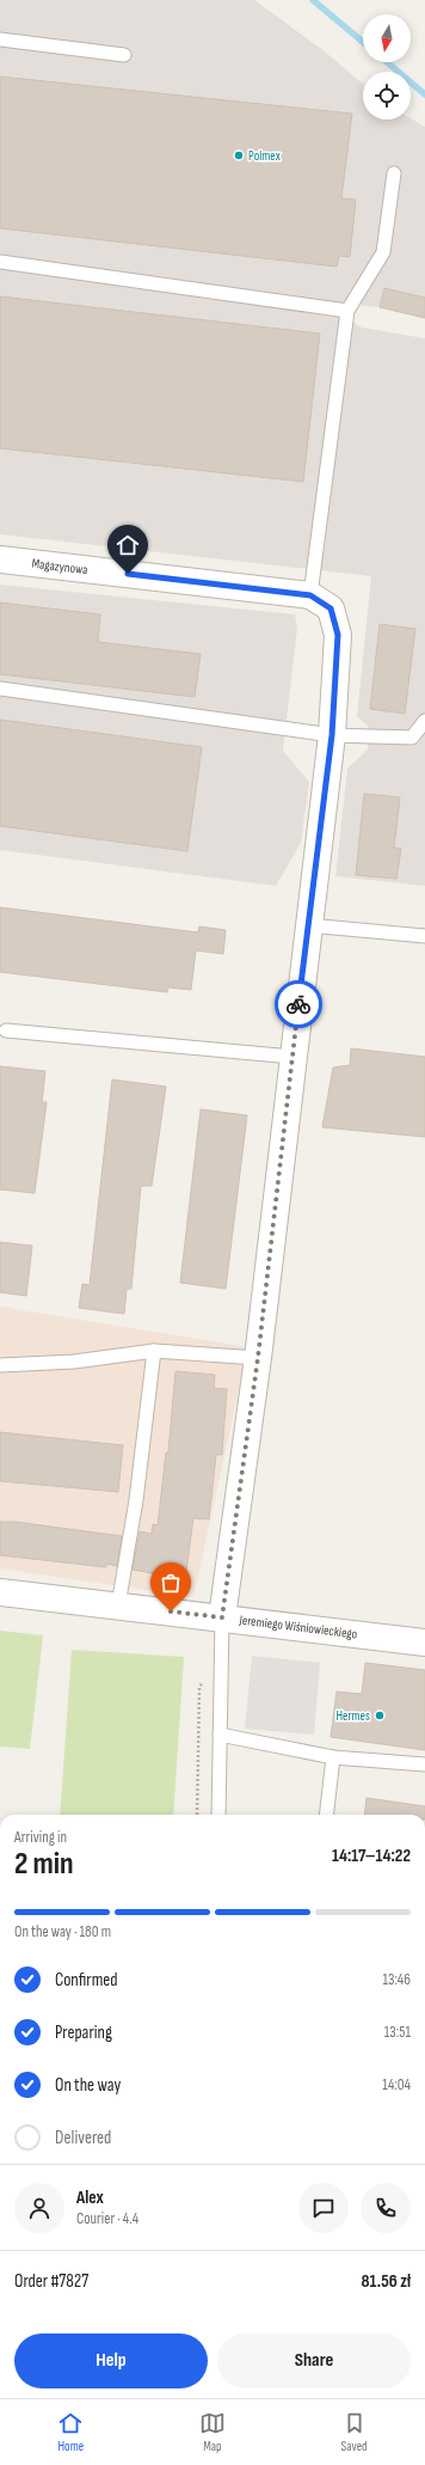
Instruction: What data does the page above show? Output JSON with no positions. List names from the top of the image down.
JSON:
{
  "streets": {
    "street": ["Magazynowa", "Jeremiego Wiśniowieckiego"]
  },
  "crossings": [
    ["Magazynowa", "Jeremiego Wiśniowieckiego"]
  ],
  "places": ["Polmex", "Hermes"],
  "north": "bottom",
  "page": {
    "heading": ["2 min", "Arriving in", "14:17–14:22"],
    "panel": [
      "Alex",
      "Courier · 4.4",
      "Order #7827",
      "81.56 zł"
    ],
    "bar": "On the way · 180 m",
    "list": [
      ["Confirmed", "13:46"],
      ["Preparing", "13:51"],
      ["On the way", "14:04"],
      "Delivered"
    ],
    "buttons": ["Help", "Share"],
    "tabs": ["Home", "Map", "Saved"]
  }
}
